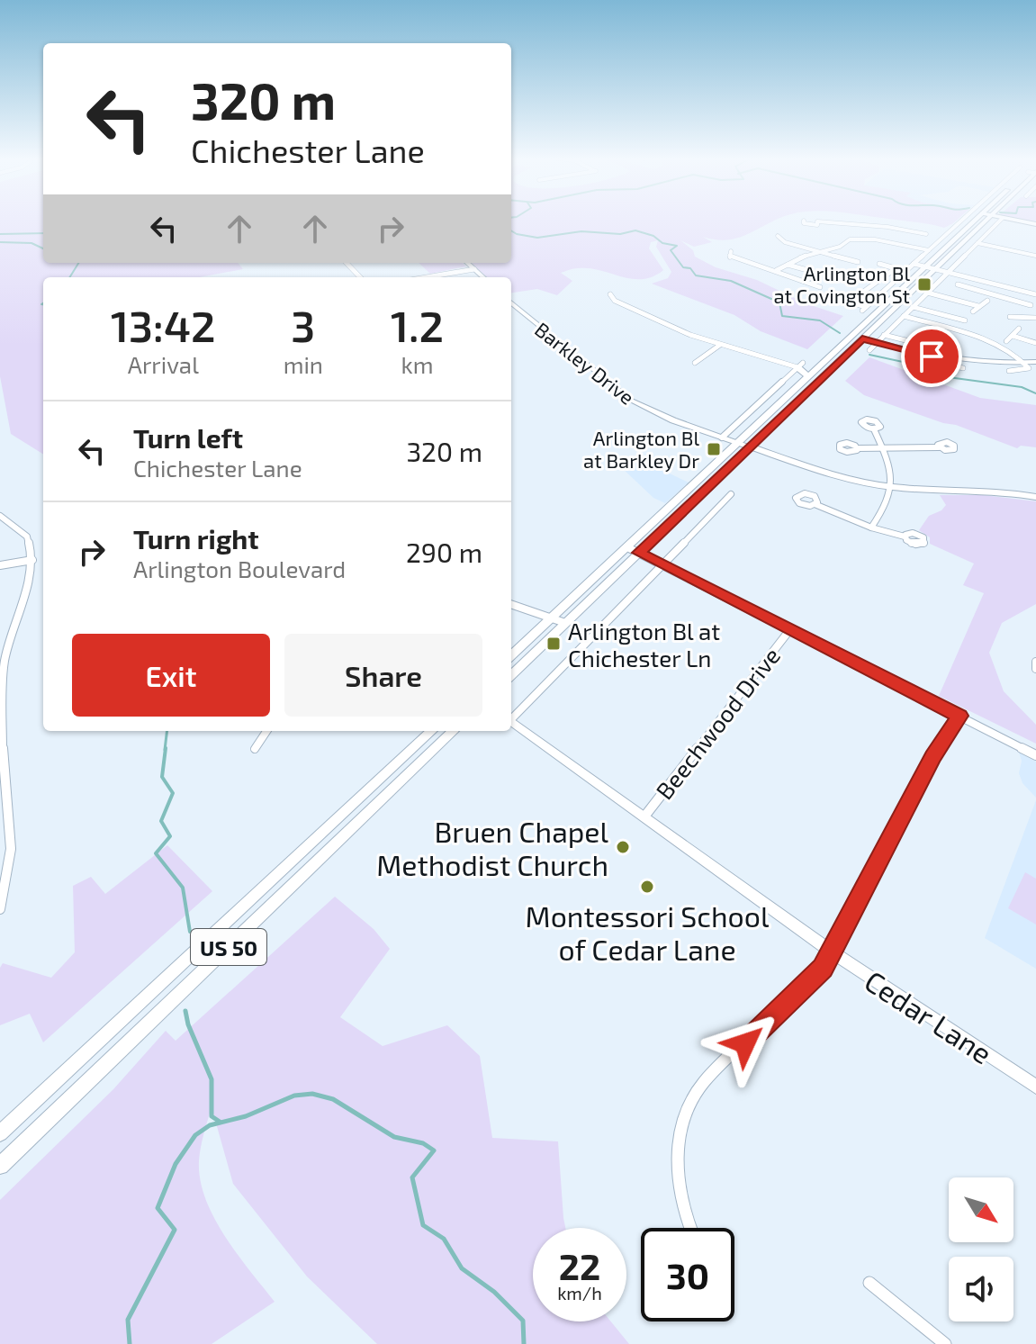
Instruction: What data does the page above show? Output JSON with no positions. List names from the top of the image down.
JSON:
{
  "streets": {
    "main road": ["US 50", "Cedar Lane"],
    "street": ["Barkley Drive", "Beechwood Drive"]
  },
  "crossings": [
    ["Beechwood Drive", "Cedar Lane"]
  ],
  "places": {
    "transit": ["Arlington Bl at Covington St", "Arlington Bl at Barkley Dr", "Arlington Bl at Chichester Ln"],
    "other": ["Bruen Chapel Methodist Church", "Montessori School of Cedar Lane"]
  },
  "north": "bottom right",
  "page": {
    "turn": ["320 m", "Chichester Lane"],
    "eta": [
      "13:42",
      "Arrival",
      "3",
      "min",
      "1.2",
      "km"
    ],
    "list": [
      {
        "name": "Turn left",
        "note": "Chichester Lane",
        "value": "320 m"
      },
      {
        "name": "Turn right",
        "note": "Arlington Boulevard",
        "value": "290 m"
      }
    ],
    "buttons": ["Exit", "Share"],
    "speed": "22 km/h",
    "limit": "30"
  }
}
